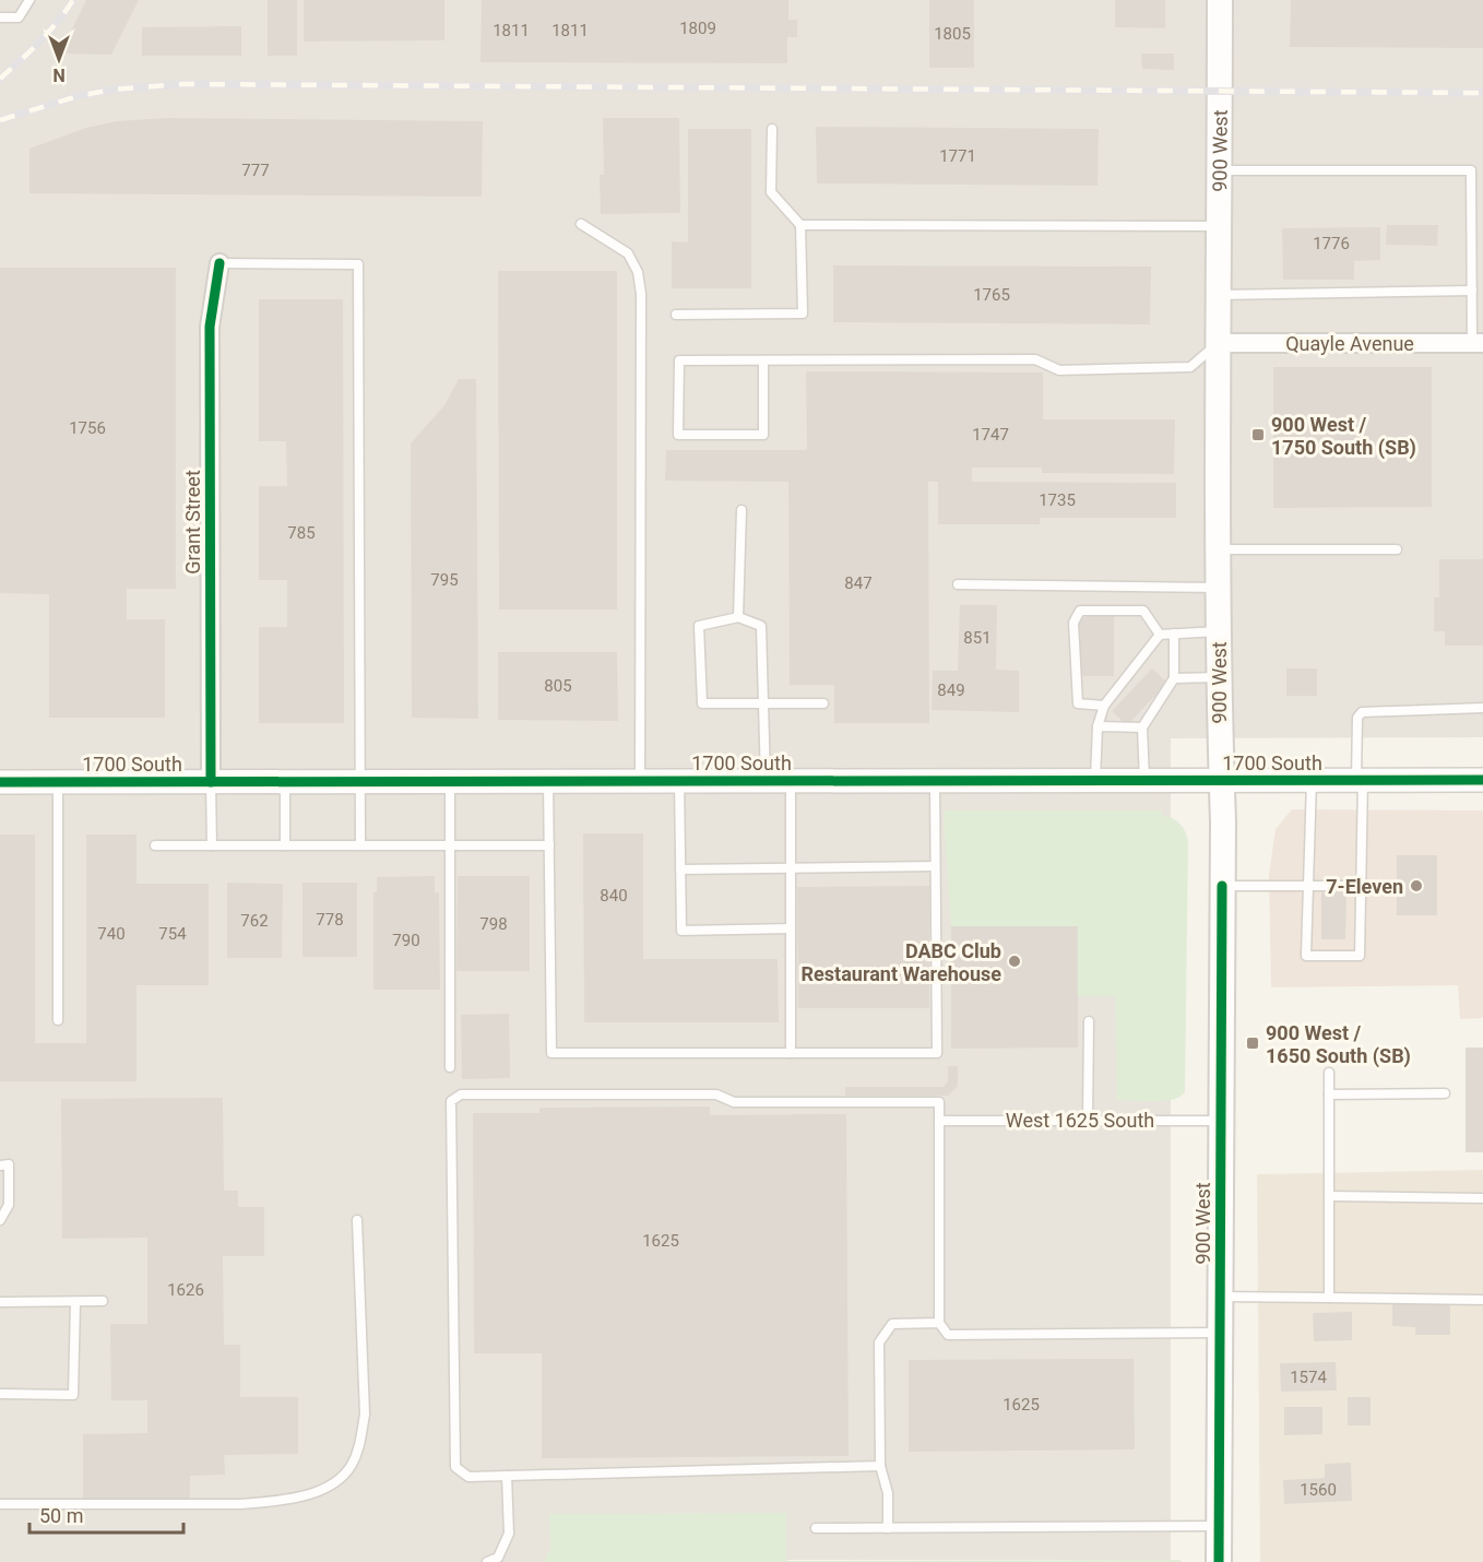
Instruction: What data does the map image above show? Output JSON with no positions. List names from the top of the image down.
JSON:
{
  "streets": {
    "main road": ["900 West"],
    "street": ["Quayle Avenue", "Grant Street", "1700 South"],
    "lane": ["West 1625 South"]
  },
  "crossings": [
    ["900 West", "Quayle Avenue"],
    ["900 West", "1700 South"],
    ["900 West", "West 1625 South"],
    ["Grant Street", "1700 South"]
  ],
  "places": {
    "transit": ["900 West / 1750 South (SB)", "900 West / 1650 South (SB)"],
    "other": ["7-Eleven", "DABC Club Restaurant Warehouse"]
  },
  "house_numbers": [
    "1809",
    "1811",
    "1811",
    "1805",
    "1771",
    "777",
    "1776",
    "1765",
    "1756",
    "1747",
    "1735",
    "785",
    "795",
    "847",
    "851",
    "805",
    "849",
    "840",
    "778",
    "762",
    "798",
    "740",
    "754",
    "790",
    "1625",
    "1626",
    "1574",
    "1625",
    "1560"
  ],
  "scale_bar": "50 m",
  "north": "bottom"
}
